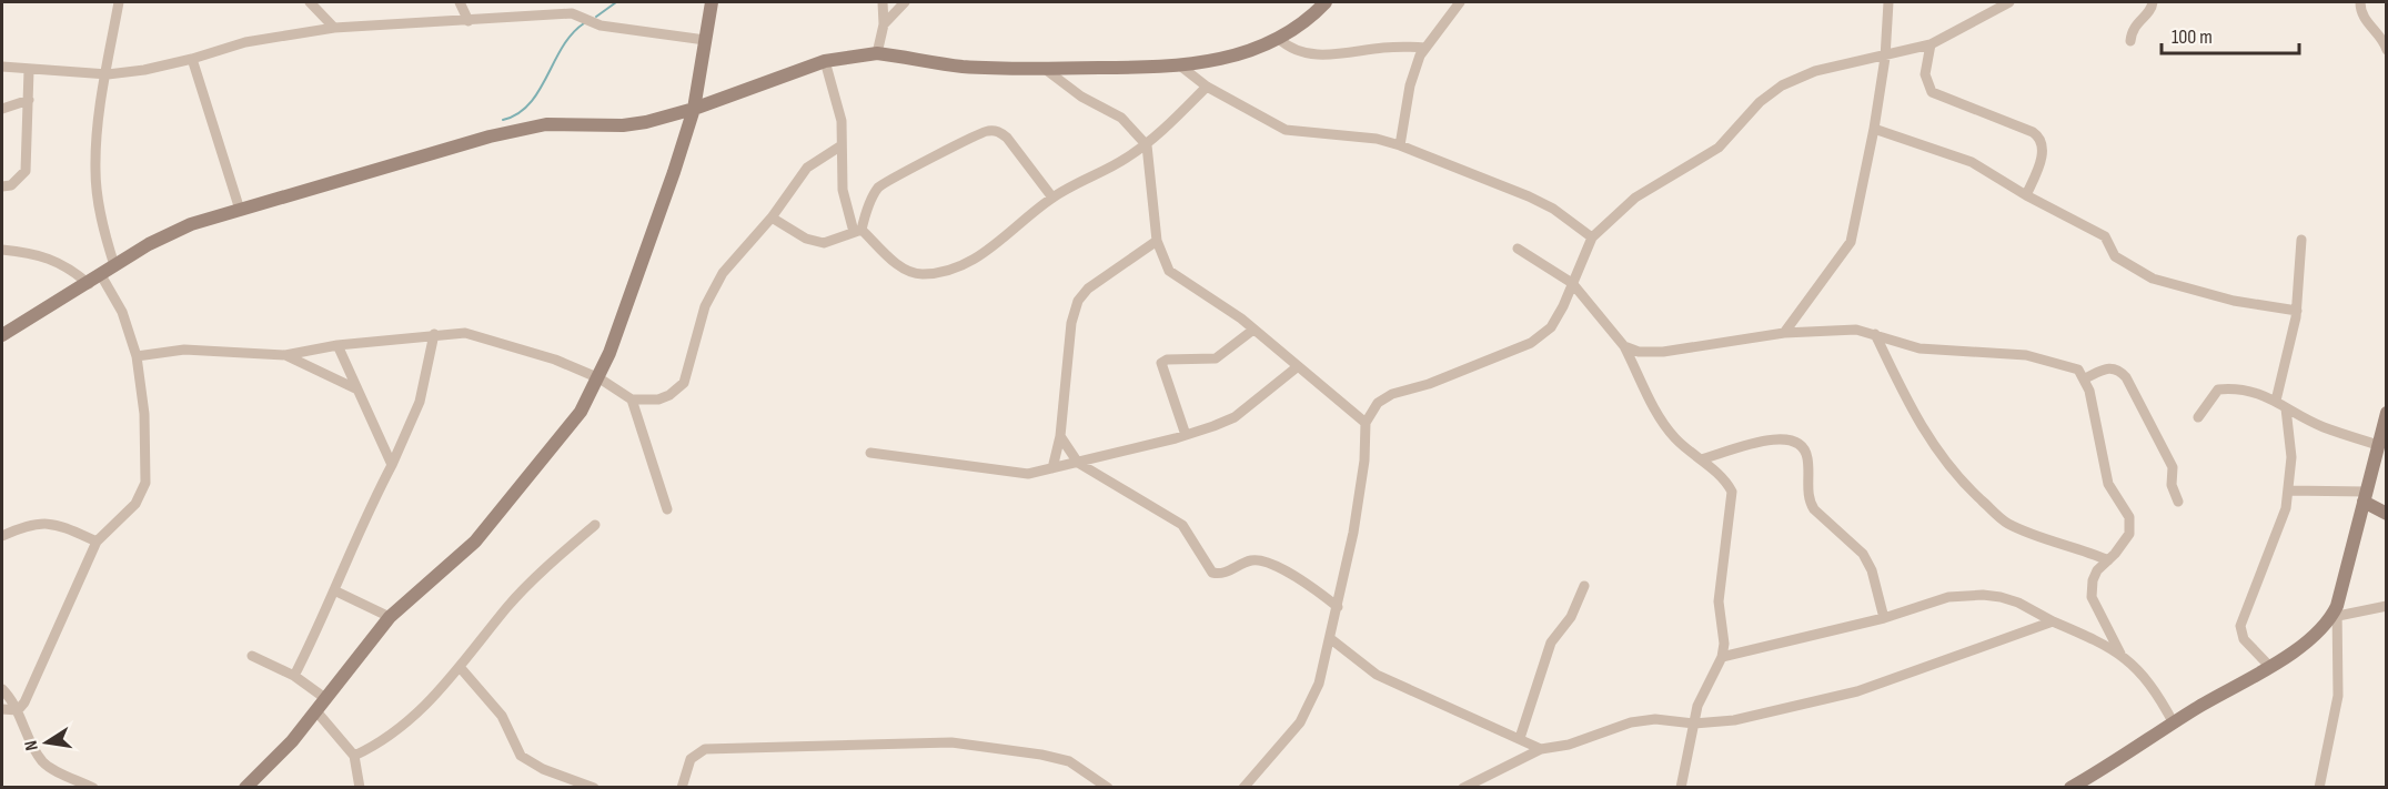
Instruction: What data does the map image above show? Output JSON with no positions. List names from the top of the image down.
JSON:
{
  "scale_bar": "100 m",
  "north": "left"
}
